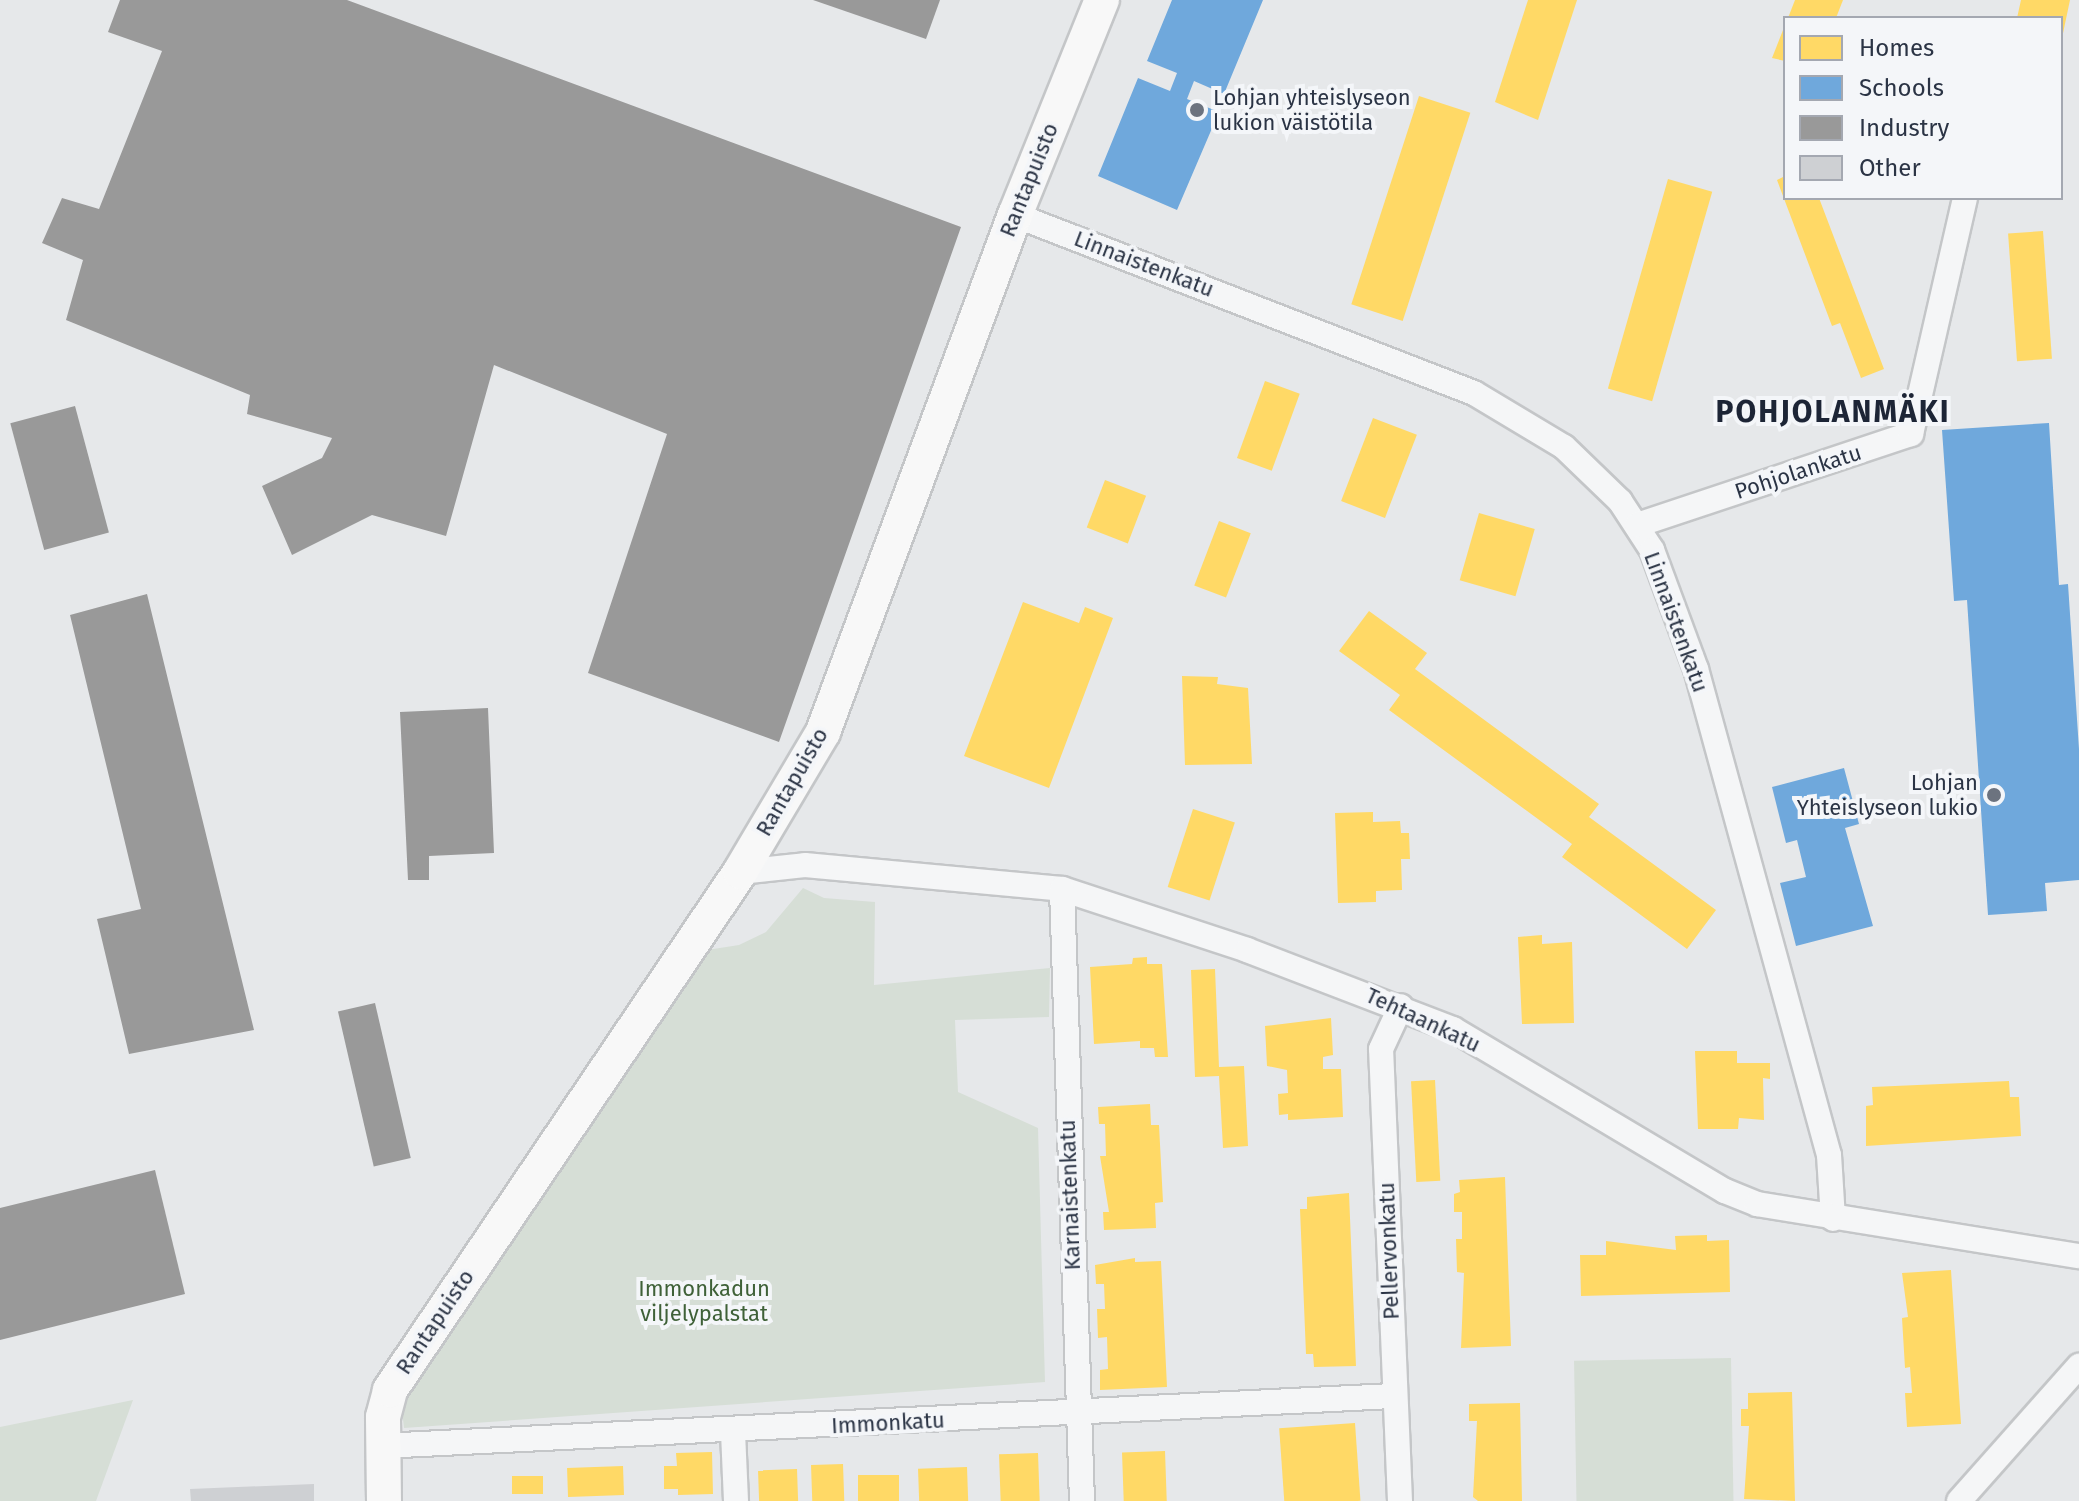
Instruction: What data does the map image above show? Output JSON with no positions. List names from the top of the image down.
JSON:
{
  "streets": {
    "street": [
      "Rantapuisto",
      "Linnaistenkatu",
      "Pohjolankatu",
      "Tehtaankatu",
      "Karnaistenkatu",
      "Pellervonkatu",
      "Immonkatu"
    ]
  },
  "crossings": [
    ["Rantapuisto", "Linnaistenkatu"],
    ["Rantapuisto", "Tehtaankatu"],
    ["Rantapuisto", "Immonkatu"],
    ["Linnaistenkatu", "Pohjolankatu"],
    ["Linnaistenkatu", "Tehtaankatu"],
    ["Tehtaankatu", "Karnaistenkatu"],
    ["Tehtaankatu", "Pellervonkatu"],
    ["Karnaistenkatu", "Immonkatu"],
    ["Pellervonkatu", "Immonkatu"]
  ],
  "districts": ["POHJOLANMÄKI"],
  "parks": ["Immonkadun viljelypalstat"],
  "places": ["Lohjan yhteislyseon lukion väistötila", "Lohjan Yhteislyseon lukio"],
  "legend": [
    "Homes",
    "Schools",
    "Industry",
    "Other"
  ]
}
